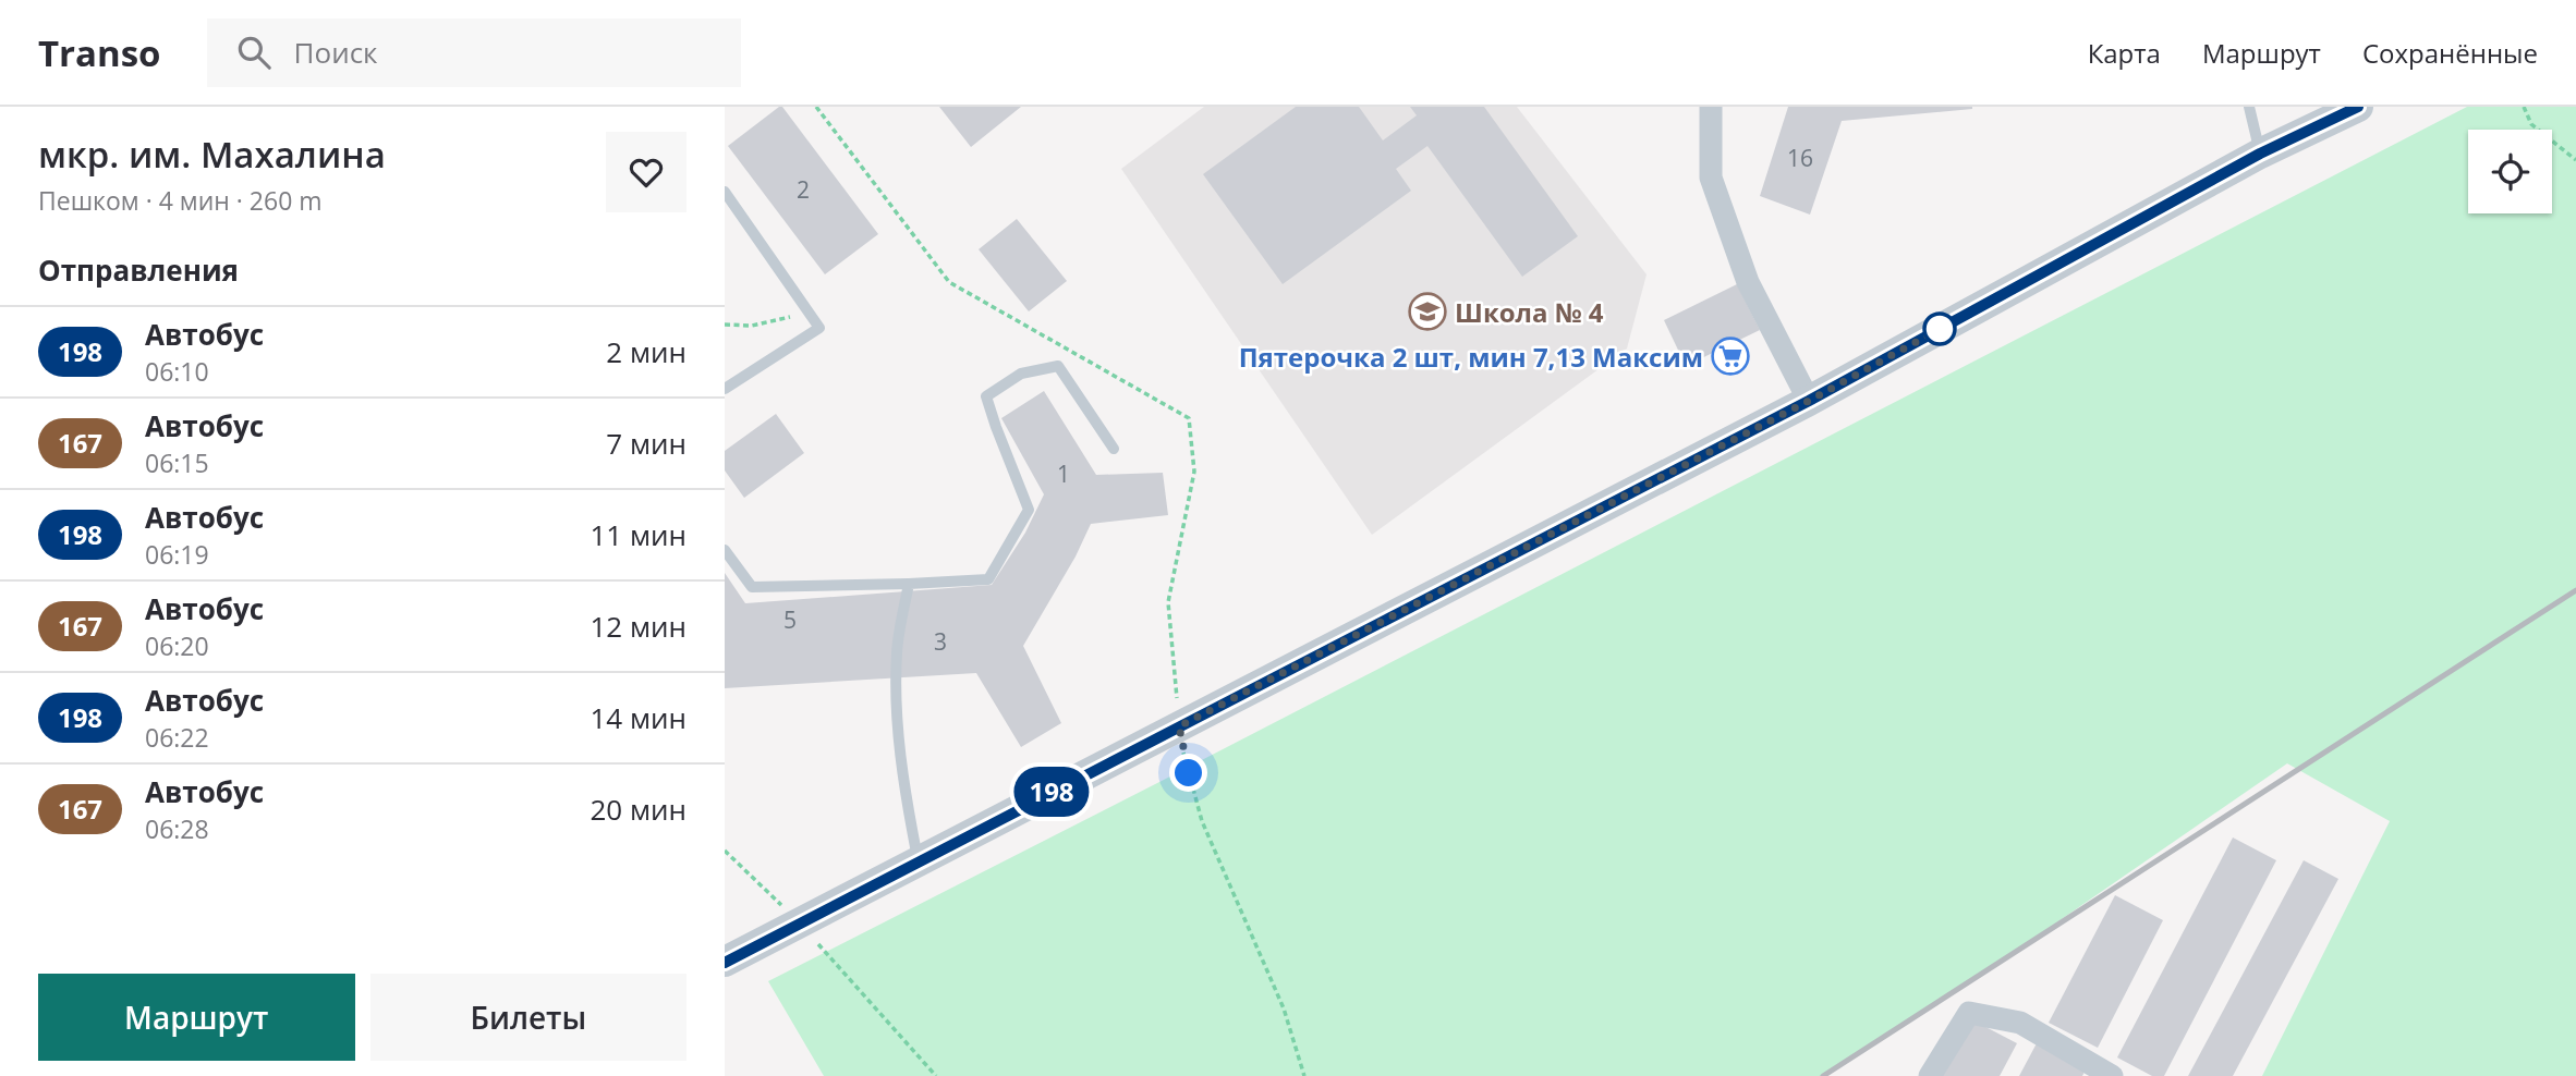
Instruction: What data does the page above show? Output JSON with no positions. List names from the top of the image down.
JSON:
{
  "places": {
    "school or university": ["Школа № 4"],
    "supermarket": ["Пятерочка 2 шт, мин 7,13 Максим"]
  },
  "lines": ["bus line 198"],
  "house_numbers": [
    "16",
    "2",
    "1",
    "5",
    "3"
  ],
  "page": {
    "header": "Transo",
    "search": "Поиск",
    "nav": ["Карта", "Маршрут", "Сохранённые"],
    "heading": [
      ["мкр. им. Махалина", "Пешком · 4 мин · 260 m"],
      "Отправления"
    ],
    "on_map": "198",
    "list": [
      {
        "mark": "198",
        "name": "Автобус",
        "note": "06:10",
        "value": "2 мин"
      },
      {
        "mark": "167",
        "name": "Автобус",
        "note": "06:15",
        "value": "7 мин"
      },
      {
        "mark": "198",
        "name": "Автобус",
        "note": "06:19",
        "value": "11 мин"
      },
      {
        "mark": "167",
        "name": "Автобус",
        "note": "06:20",
        "value": "12 мин"
      },
      {
        "mark": "198",
        "name": "Автобус",
        "note": "06:22",
        "value": "14 мин"
      },
      {
        "mark": "167",
        "name": "Автобус",
        "note": "06:28",
        "value": "20 мин"
      }
    ],
    "buttons": ["Маршрут", "Билеты"]
  }
}
